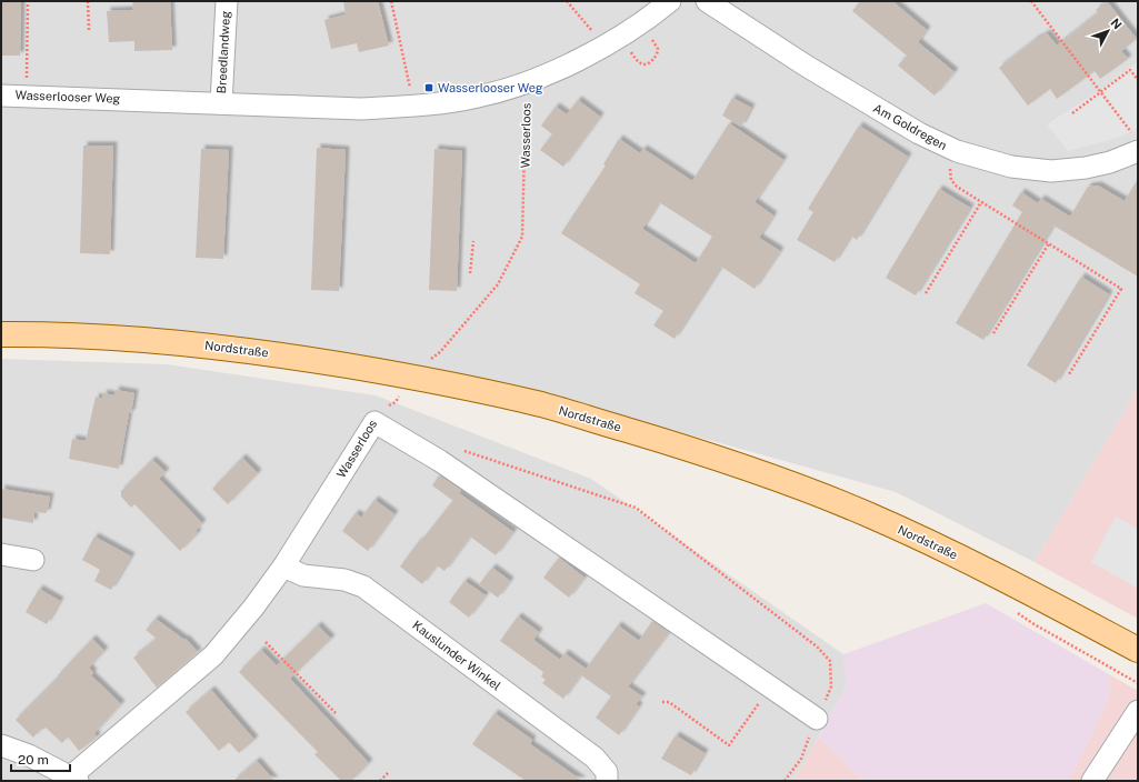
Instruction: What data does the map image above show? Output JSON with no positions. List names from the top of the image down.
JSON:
{
  "streets": {
    "main road": ["Nordstraße"],
    "street": [
      "Breedlandweg",
      "Wasserlooser Weg",
      "Am Goldregen",
      "Wasserloos",
      "Kauslunder Winkel"
    ]
  },
  "crossings": [
    ["Breedlandweg", "Wasserlooser Weg"],
    ["Wasserlooser Weg", "Wasserloos"],
    ["Wasserloos", "Nordstraße"],
    ["Wasserloos", "Kauslunder Winkel"]
  ],
  "places": {
    "transit": ["Wasserlooser Weg"]
  },
  "scale_bar": "20 m",
  "north": "top right"
}
